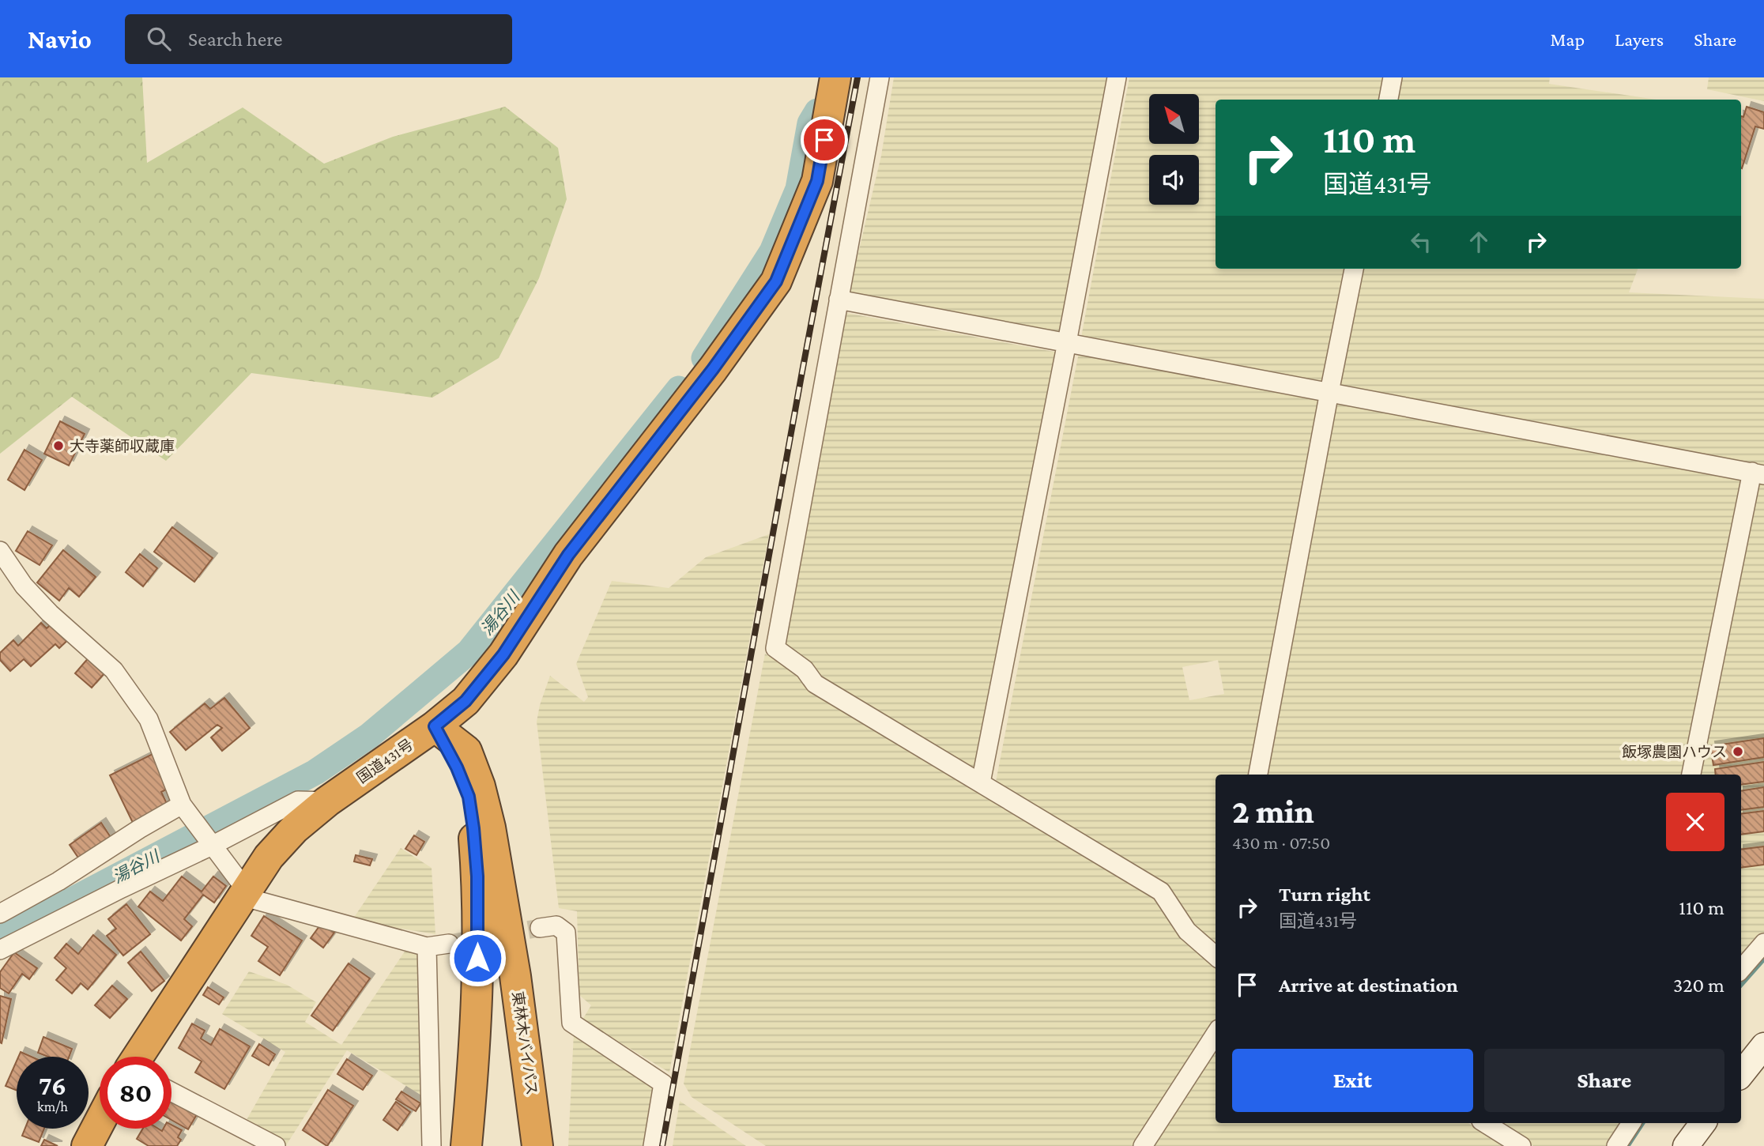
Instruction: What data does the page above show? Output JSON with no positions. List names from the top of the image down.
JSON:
{
  "streets": {
    "highway": ["国道431号", "東林木バイパス"]
  },
  "crossings": [
    ["国道431号", "東林木バイパス"]
  ],
  "water": ["湯谷川"],
  "places": ["大寺薬師収蔵庫", "飯塚農園ハウス"],
  "north": "top left",
  "page": {
    "header": "Navio",
    "search": "Search here",
    "nav": ["Map", "Layers", "Share"],
    "turn": ["110 m", "国道431号"],
    "heading": ["2 min", "430 m · 07:50"],
    "list": [
      {
        "name": "Turn right",
        "note": "国道431号",
        "value": "110 m"
      },
      {
        "name": "Arrive at destination",
        "value": "320 m"
      }
    ],
    "buttons": ["Exit", "Share"],
    "speed": "76 km/h",
    "limit": "80"
  }
}
